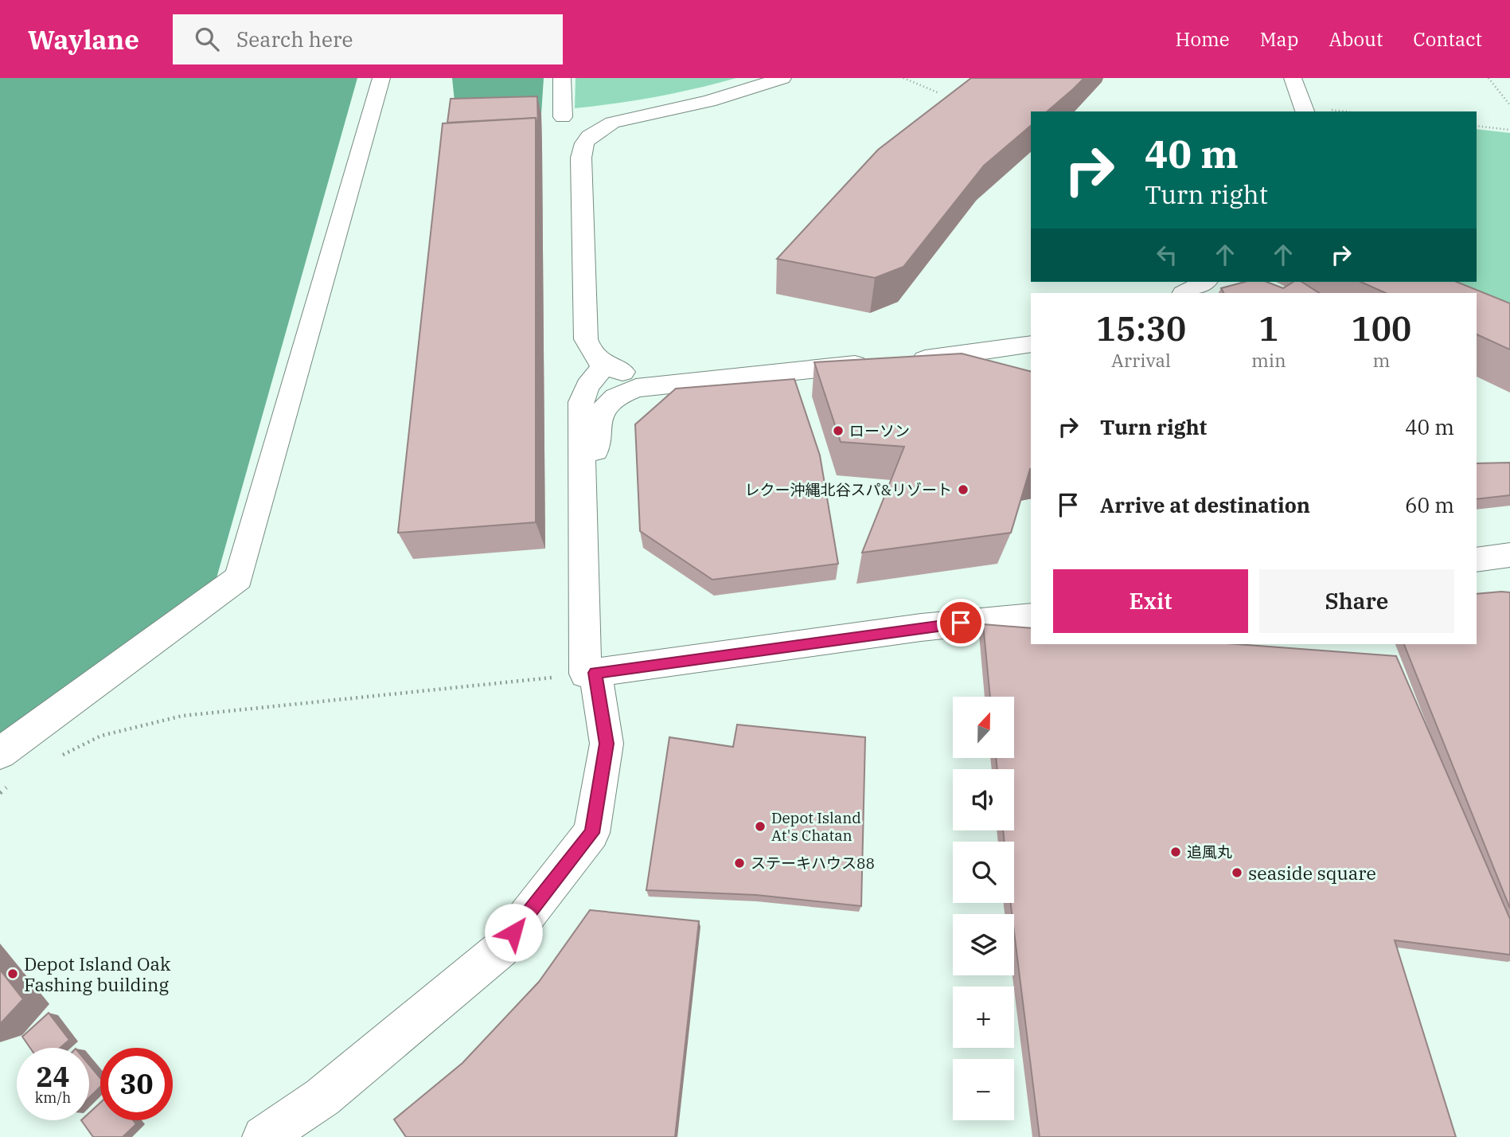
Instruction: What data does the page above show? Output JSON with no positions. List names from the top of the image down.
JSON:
{
  "places": [
    "ローソン",
    "レクー沖縄北谷スパ&リゾート",
    "Depot Island At's Chatan",
    "追風丸",
    "ステーキハウス88",
    "seaside square",
    "Depot Island Oak Fashing building"
  ],
  "north": "top",
  "page": {
    "header": "Waylane",
    "search": "Search here",
    "nav": [
      "Home",
      "Map",
      "About",
      "Contact"
    ],
    "turn": ["40 m", "Turn right"],
    "eta": [
      "15:30",
      "Arrival",
      "1",
      "min",
      "100",
      "m"
    ],
    "list": [
      {
        "name": "Turn right",
        "value": "40 m"
      },
      {
        "name": "Arrive at destination",
        "value": "60 m"
      }
    ],
    "buttons": ["Exit", "Share"],
    "map_buttons": ["+", "−"],
    "speed": "24 km/h",
    "limit": "30"
  }
}
